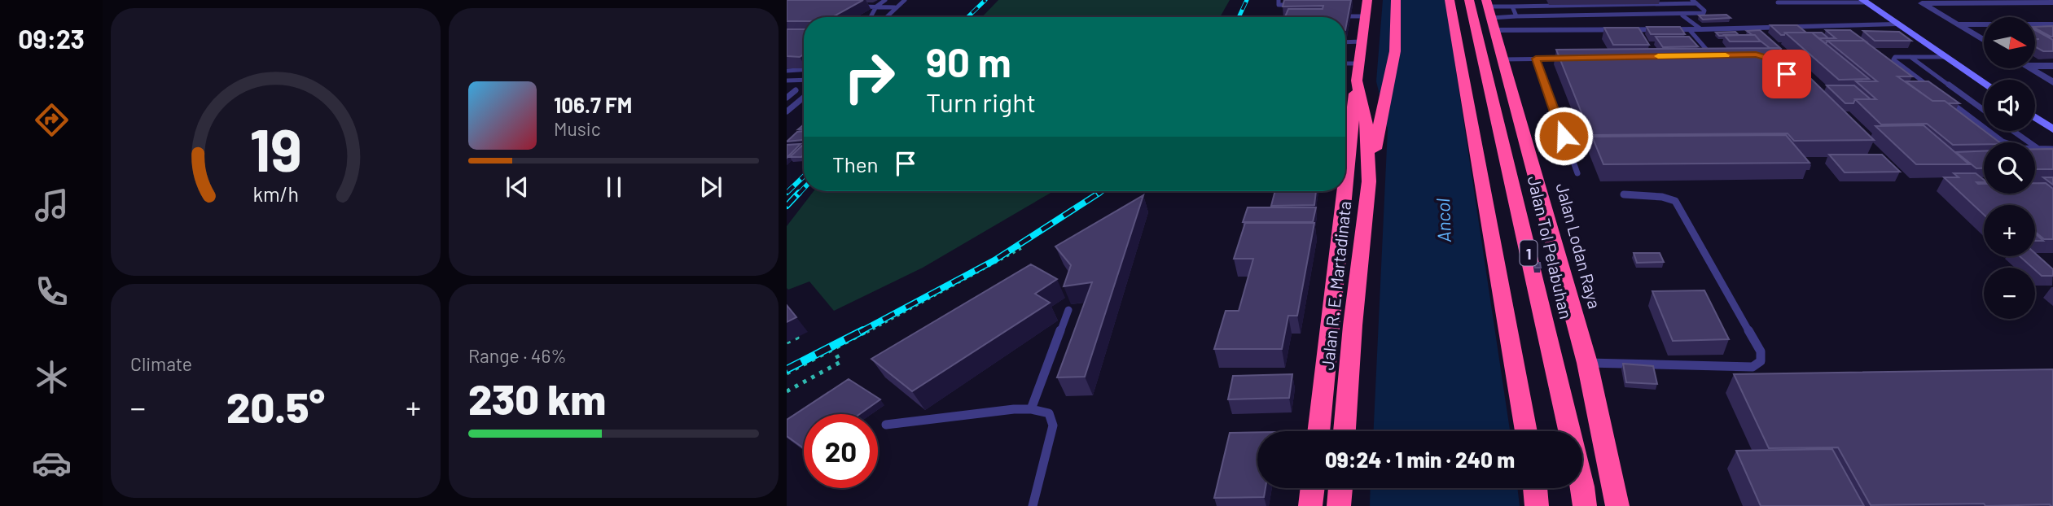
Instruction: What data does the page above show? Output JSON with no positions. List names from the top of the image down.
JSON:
{
  "streets": {
    "highway": [
      "Jalan Lodan Raya",
      "Jalan Tol Pelabuhan",
      "1",
      "Jalan R. E. Martadinata"
    ]
  },
  "water": ["Ancol"],
  "north": "right",
  "page": {
    "tabs": "09:23",
    "map_buttons": ["+", "−"],
    "turn": ["90 m", "Turn right"],
    "song": ["106.7 FM", "Music"],
    "then": "Then",
    "tile": [
      "Climate",
      ["Range · 46%", "230 km"]
    ],
    "heat": ["−", "20.5°", "+"],
    "limit": "20",
    "trip": "09:24 · 1 min · 240 m",
    "gauge": ["19", "km/h"]
  }
}
